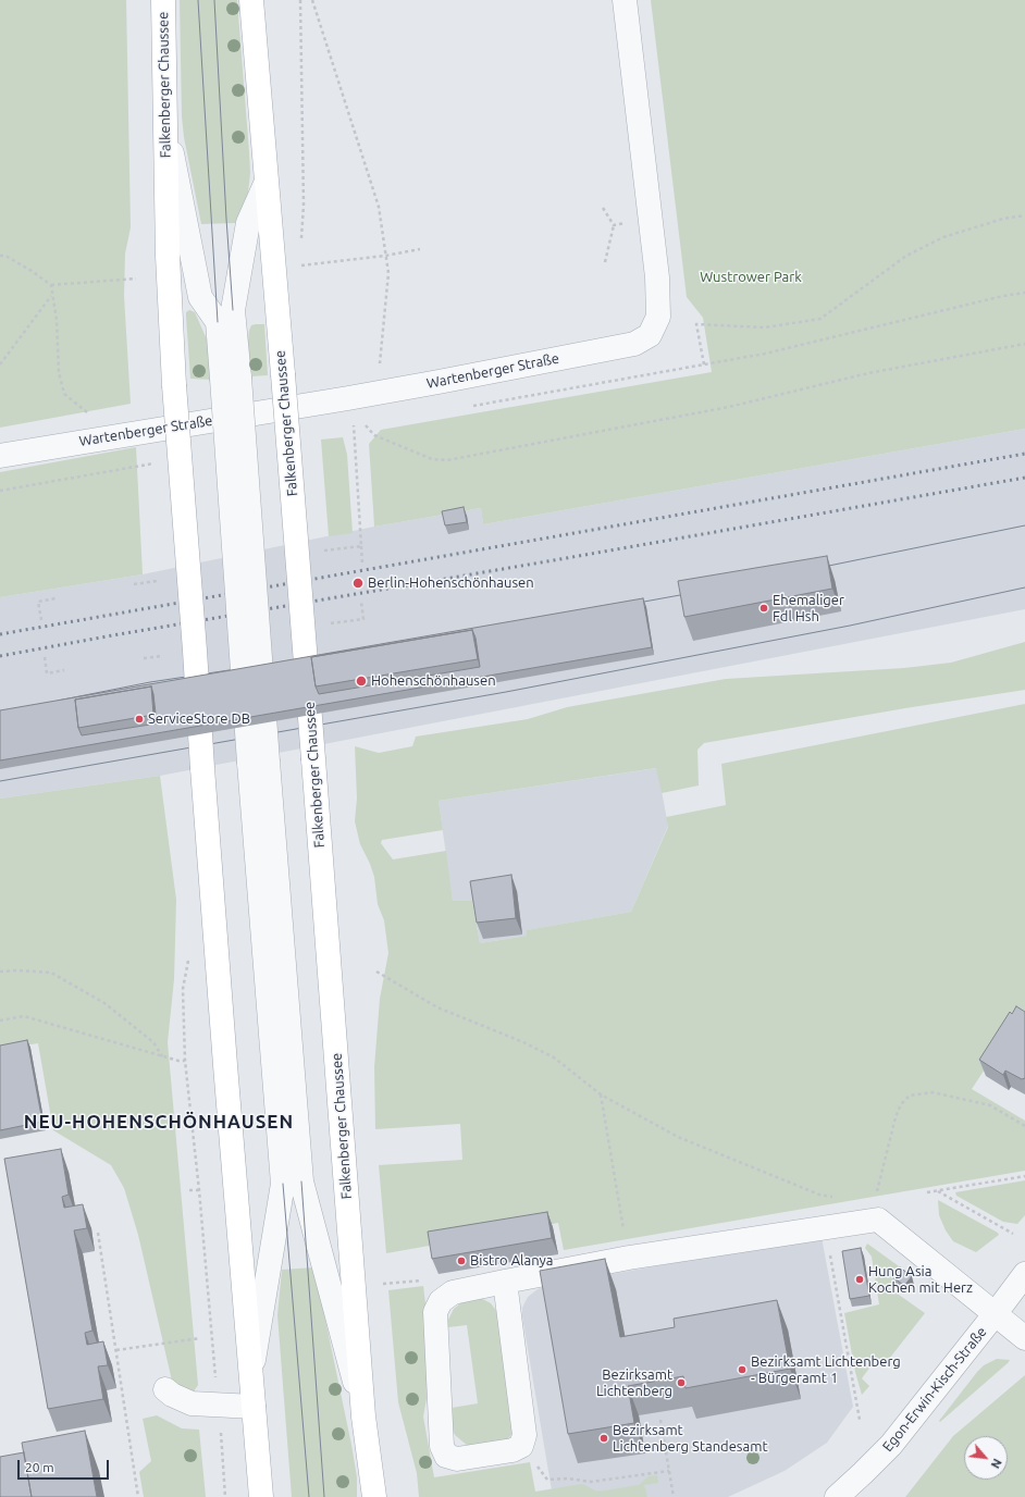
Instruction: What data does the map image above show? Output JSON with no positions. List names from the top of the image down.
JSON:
{
  "streets": {
    "main road": ["Falkenberger Chaussee"],
    "street": ["Wartenberger Straße", "Egon-Erwin-Kisch-Straße"]
  },
  "districts": ["NEU-HOHENSCHÖNHAUSEN"],
  "parks": ["Wustrower Park"],
  "places": [
    "Berlin-Hohenschönhausen",
    "Ehemaliger Fdl Hsh",
    "Hohenschönhausen",
    "ServiceStore DB",
    "Bistro Alanya",
    "Hung Asia Kochen mit Herz",
    "Bezirksamt Lichtenberg - Bürgeramt 1",
    "Bezirksamt Lichtenberg",
    "Bezirksamt Lichtenberg Standesamt"
  ],
  "scale_bar": "20 m",
  "north": "bottom right"
}
